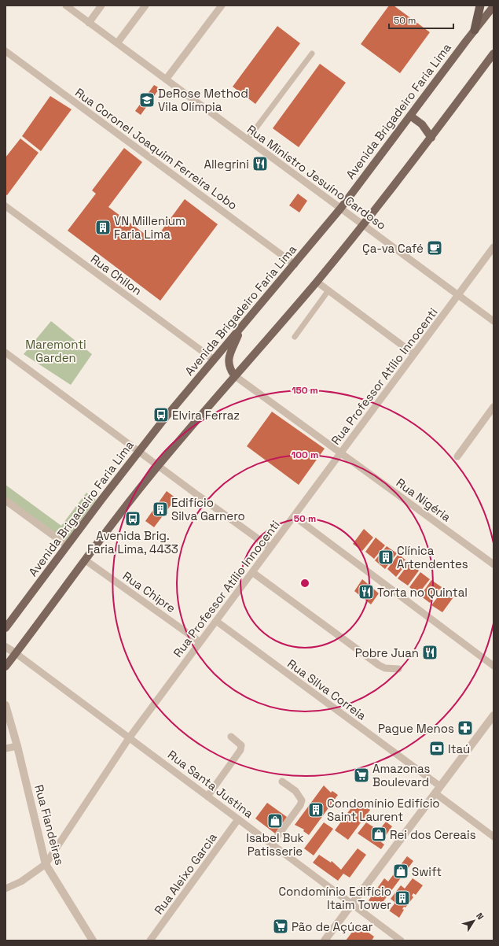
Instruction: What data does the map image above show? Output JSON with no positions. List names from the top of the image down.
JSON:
{
  "streets": {
    "main road": ["Avenida Brigadeiro Faria Lima"],
    "street": [
      "Rua Coronel Joaquim Ferreira Lobo",
      "Rua Ministro Jesuíno Cardoso",
      "Rua Chilon",
      "Rua Professor Atílio Innocenti",
      "Rua Nigéria",
      "Rua Chipre",
      "Rua Silva Correia",
      "Rua Santa Justina",
      "Rua Fiandeiras",
      "Rua Aleixo Garcia"
    ]
  },
  "crossings": [
    ["Avenida Brigadeiro Faria Lima", "Rua Coronel Joaquim Ferreira Lobo"],
    ["Avenida Brigadeiro Faria Lima", "Rua Ministro Jesuíno Cardoso"],
    ["Avenida Brigadeiro Faria Lima", "Rua Chilon"],
    ["Rua Ministro Jesuíno Cardoso", "Rua Professor Atílio Innocenti"],
    ["Rua Professor Atílio Innocenti", "Rua Nigéria"],
    ["Rua Professor Atílio Innocenti", "Rua Chipre"],
    ["Rua Professor Atílio Innocenti", "Rua Silva Correia"],
    ["Rua Professor Atílio Innocenti", "Rua Santa Justina"],
    ["Rua Professor Atílio Innocenti", "Rua Fiandeiras"],
    ["Rua Santa Justina", "Rua Aleixo Garcia"]
  ],
  "parks": ["Maremonti Garden"],
  "places": {
    "school or university": ["DeRose Method Vila Olímpia"],
    "restaurant": ["Allegrini", "Torta no Quintal", "Pobre Juan"],
    "building": [
      "VN Millenium Faria Lima",
      "Edifício Silva Garnero",
      "Clínica Artendentes",
      "Condomínio Edifício Saint Laurent",
      "Condomínio Edifício Itaim Tower"
    ],
    "cafe": ["Ça-va Café"],
    "bus stop": ["Elvira Ferraz", "Avenida Brig. Faria Lima, 4433"],
    "pharmacy": ["Pague Menos"],
    "bank": ["Itaú"],
    "supermarket": ["Amazonas Boulevard", "Pão de Açúcar"],
    "shop": ["Isabel Buk Patisserie", "Rei dos Cereais", "Swift"]
  },
  "scale_bar": "50 m",
  "north": "top right",
  "rings": ["150 m", "100 m", "50 m"]
}
